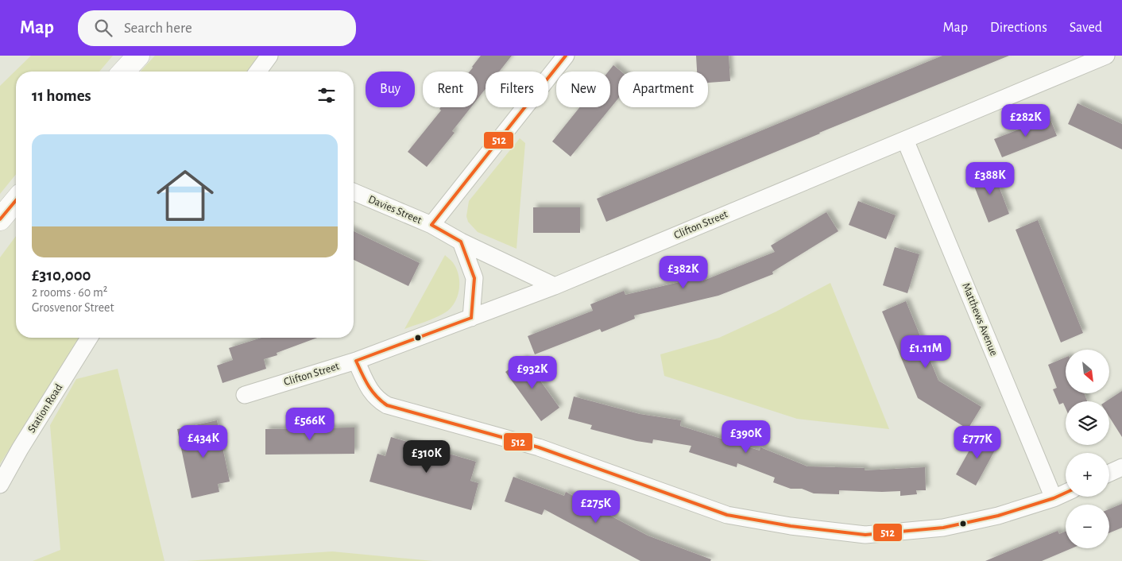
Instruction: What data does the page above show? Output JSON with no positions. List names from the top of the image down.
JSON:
{
  "streets": {
    "street": [
      "Davies Street",
      "Clifton Street",
      "Matthews Avenue",
      "Station Road"
    ]
  },
  "crossings": [
    ["Davies Street", "Clifton Street"],
    ["Clifton Street", "Matthews Avenue"]
  ],
  "lines": ["transit line 512"],
  "north": "bottom right",
  "page": {
    "header": "Map",
    "search": "Search here",
    "nav": ["Map", "Directions", "Saved"],
    "chip": [
      "Buy",
      "Rent",
      "Filters",
      "New",
      "Apartment"
    ],
    "heading": "11 homes",
    "price": [
      "£282K",
      "£388K",
      "£382K",
      "£1.11M",
      "£932K",
      "£566K",
      "£390K",
      "£434K",
      "£777K",
      "£310K",
      "£275K"
    ],
    "list": [
      {
        "name": "£310,000",
        "note": "2 rooms · 60 m² · Grosvenor Street"
      }
    ],
    "map_buttons": ["+", "−"]
  }
}
